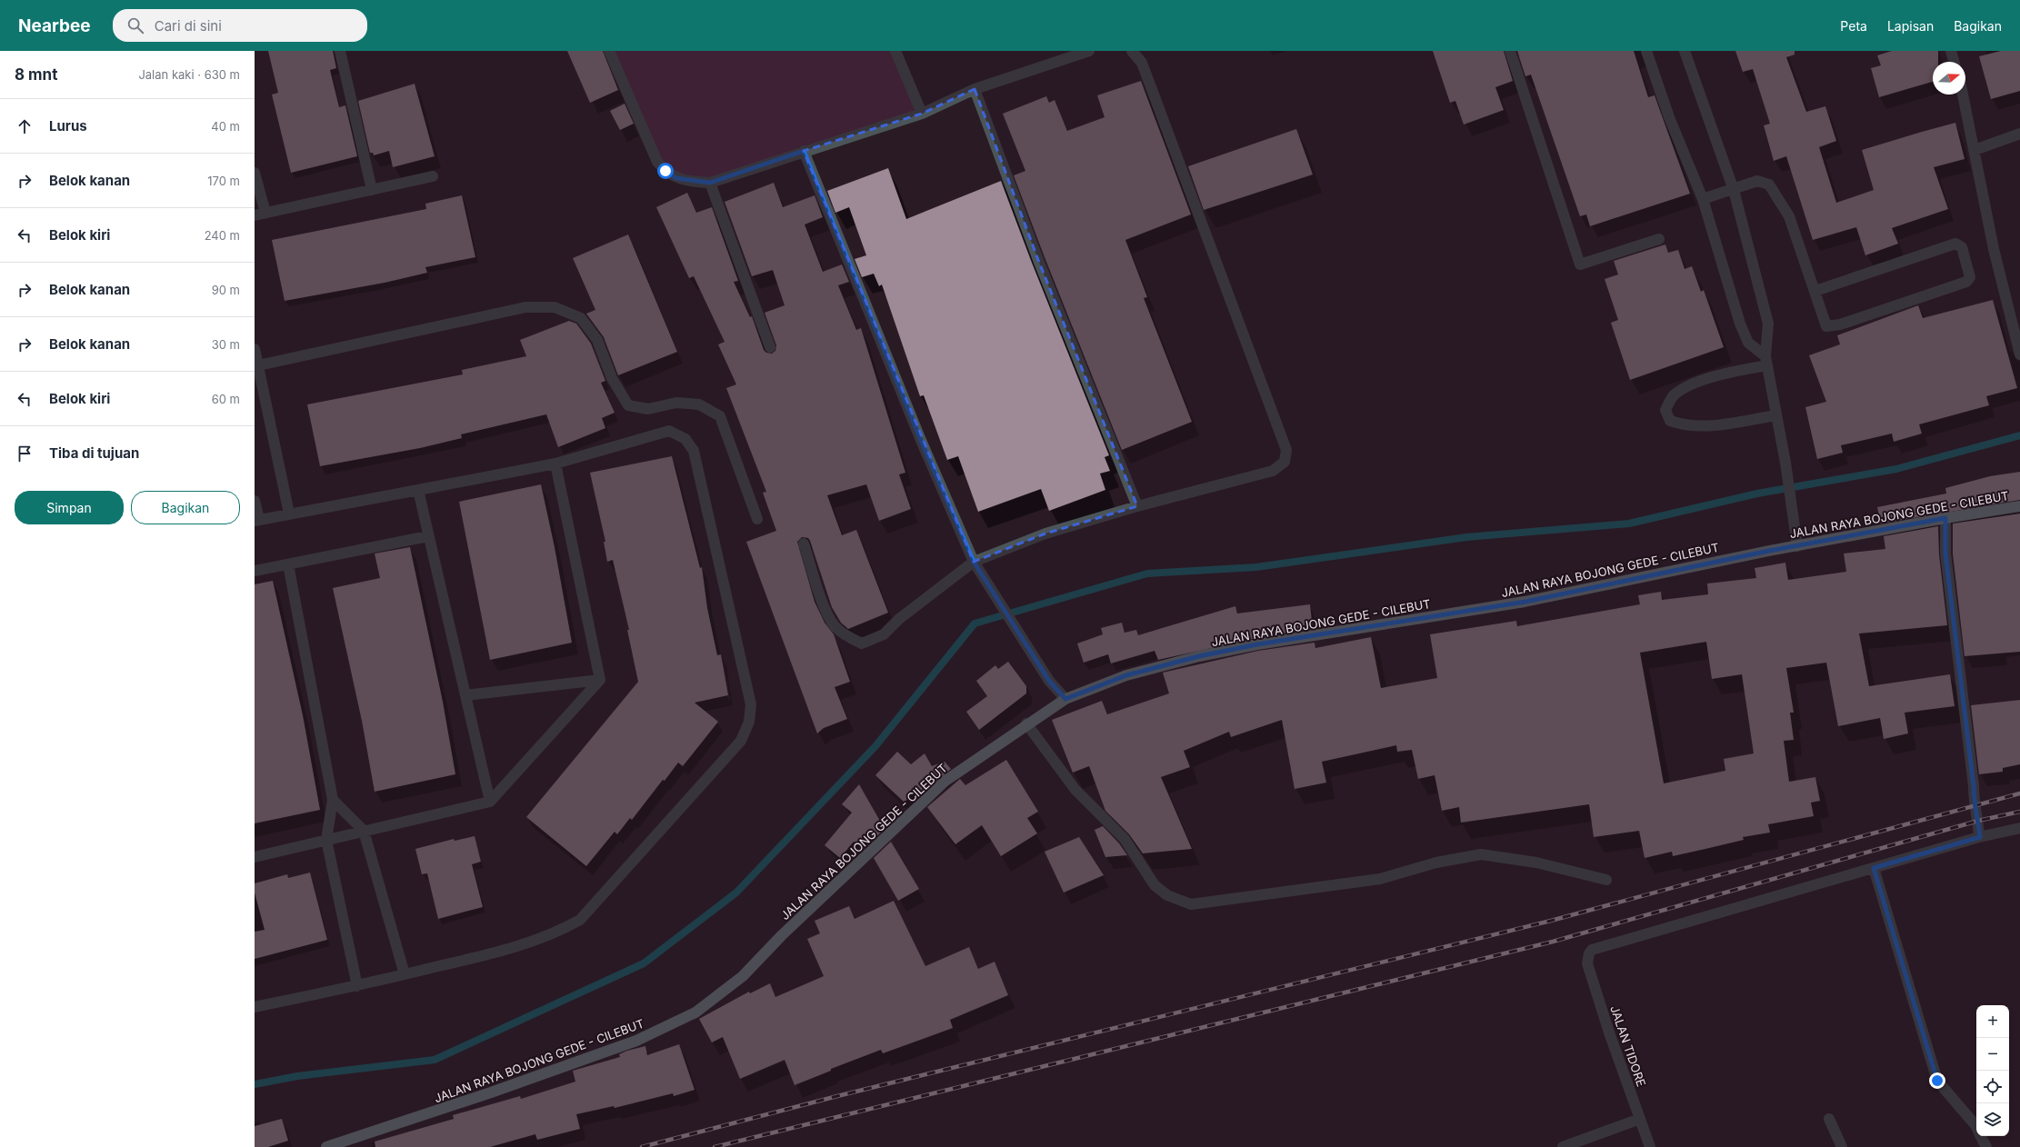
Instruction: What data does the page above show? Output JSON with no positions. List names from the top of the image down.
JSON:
{
  "streets": {
    "main road": ["JALAN RAYA BOJONG GEDE - CILEBUT"],
    "street": ["JALAN TIDORE"]
  },
  "north": "right",
  "page": {
    "header": "Nearbee",
    "search": "Cari di sini",
    "nav": ["Peta", "Lapisan", "Bagikan"],
    "heading": ["8 mnt", "Jalan kaki · 630 m"],
    "list": [
      ["Lurus", "40 m"],
      ["Belok kanan", "170 m"],
      ["Belok kiri", "240 m"],
      ["Belok kanan", "90 m"],
      ["Belok kanan", "30 m"],
      ["Belok kiri", "60 m"],
      "Tiba di tujuan"
    ],
    "buttons": ["Simpan", "Bagikan"],
    "map_buttons": ["+", "−"]
  }
}
